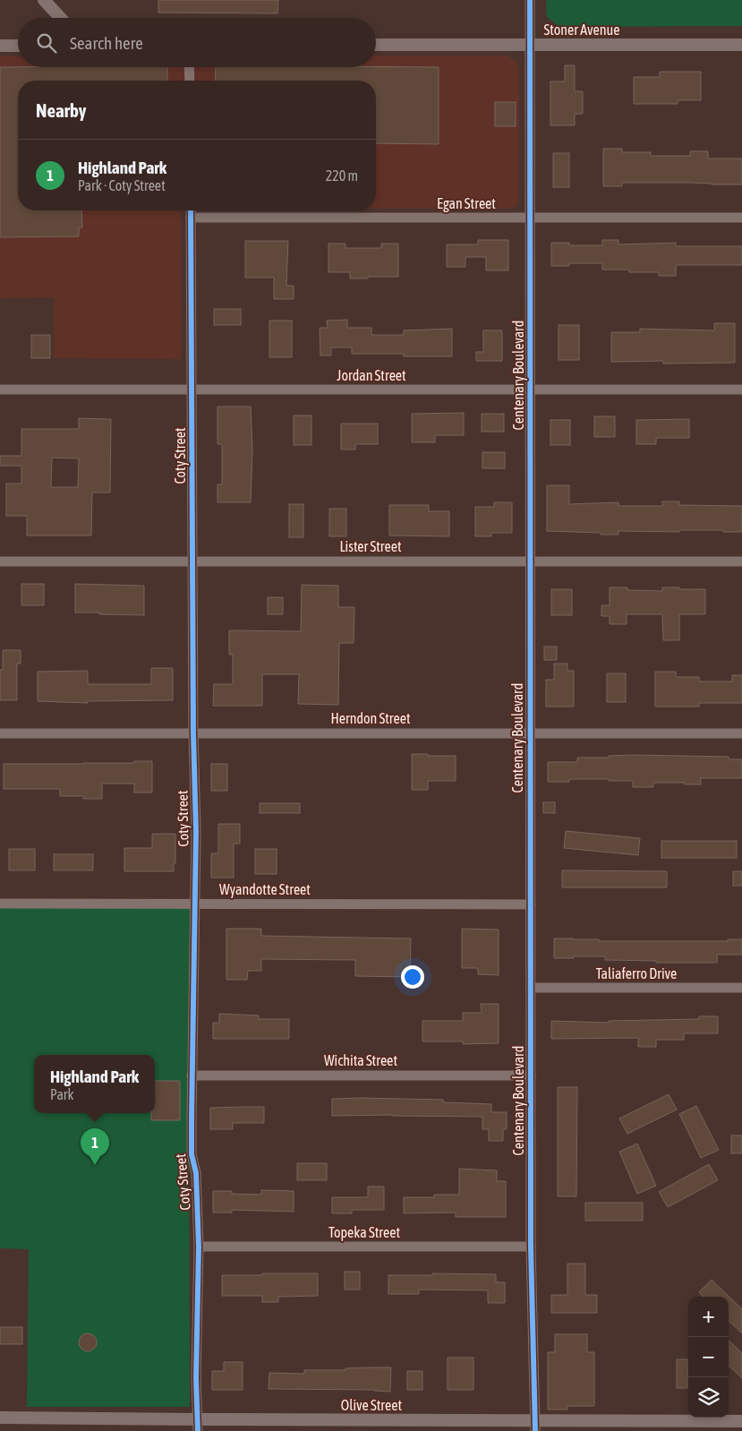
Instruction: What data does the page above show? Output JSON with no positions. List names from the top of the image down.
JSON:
{
  "streets": {
    "street": [
      "Stoner Avenue",
      "Egan Street",
      "Jordan Street",
      "Centenary Boulevard",
      "Coty Street",
      "Lister Street",
      "Herndon Street",
      "Wyandotte Street",
      "Taliaferro Drive",
      "Wichita Street",
      "Topeka Street",
      "Olive Street"
    ]
  },
  "crossings": [
    ["Stoner Avenue", "Centenary Boulevard"],
    ["Egan Street", "Centenary Boulevard"],
    ["Egan Street", "Coty Street"],
    ["Jordan Street", "Centenary Boulevard"],
    ["Jordan Street", "Coty Street"],
    ["Centenary Boulevard", "Lister Street"],
    ["Centenary Boulevard", "Herndon Street"],
    ["Centenary Boulevard", "Wyandotte Street"],
    ["Centenary Boulevard", "Taliaferro Drive"],
    ["Centenary Boulevard", "Wichita Street"],
    ["Centenary Boulevard", "Topeka Street"],
    ["Centenary Boulevard", "Olive Street"],
    ["Coty Street", "Lister Street"],
    ["Coty Street", "Herndon Street"],
    ["Coty Street", "Wyandotte Street"],
    ["Coty Street", "Wichita Street"],
    ["Coty Street", "Topeka Street"],
    ["Coty Street", "Olive Street"]
  ],
  "page": {
    "search": "Search here",
    "heading": "Nearby",
    "list": [
      {
        "mark": "1",
        "name": "Highland Park",
        "note": "Park · Coty Street",
        "value": "220 m"
      }
    ],
    "popup": ["Highland Park", "Park"],
    "pins": "1",
    "map_buttons": ["+", "−"]
  }
}
